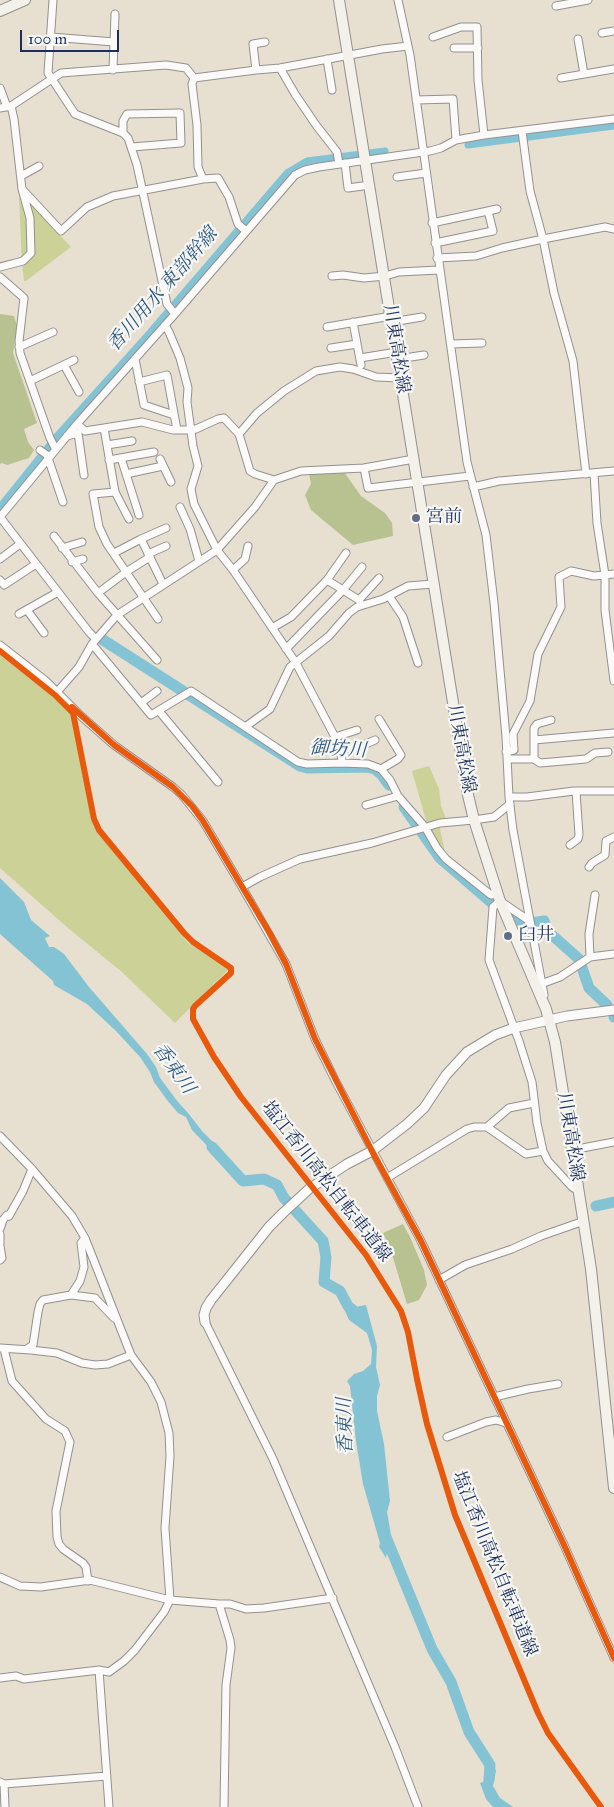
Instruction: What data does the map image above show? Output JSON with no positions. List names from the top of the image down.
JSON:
{
  "streets": {
    "main road": ["川東高松線"],
    "cycle path": ["塩江香川高松自転車道線"]
  },
  "water": ["香川用水 東部幹線", "御坊川", "香東川"],
  "places": ["宮前", "臼井"],
  "scale_bar": "100 m"
}
